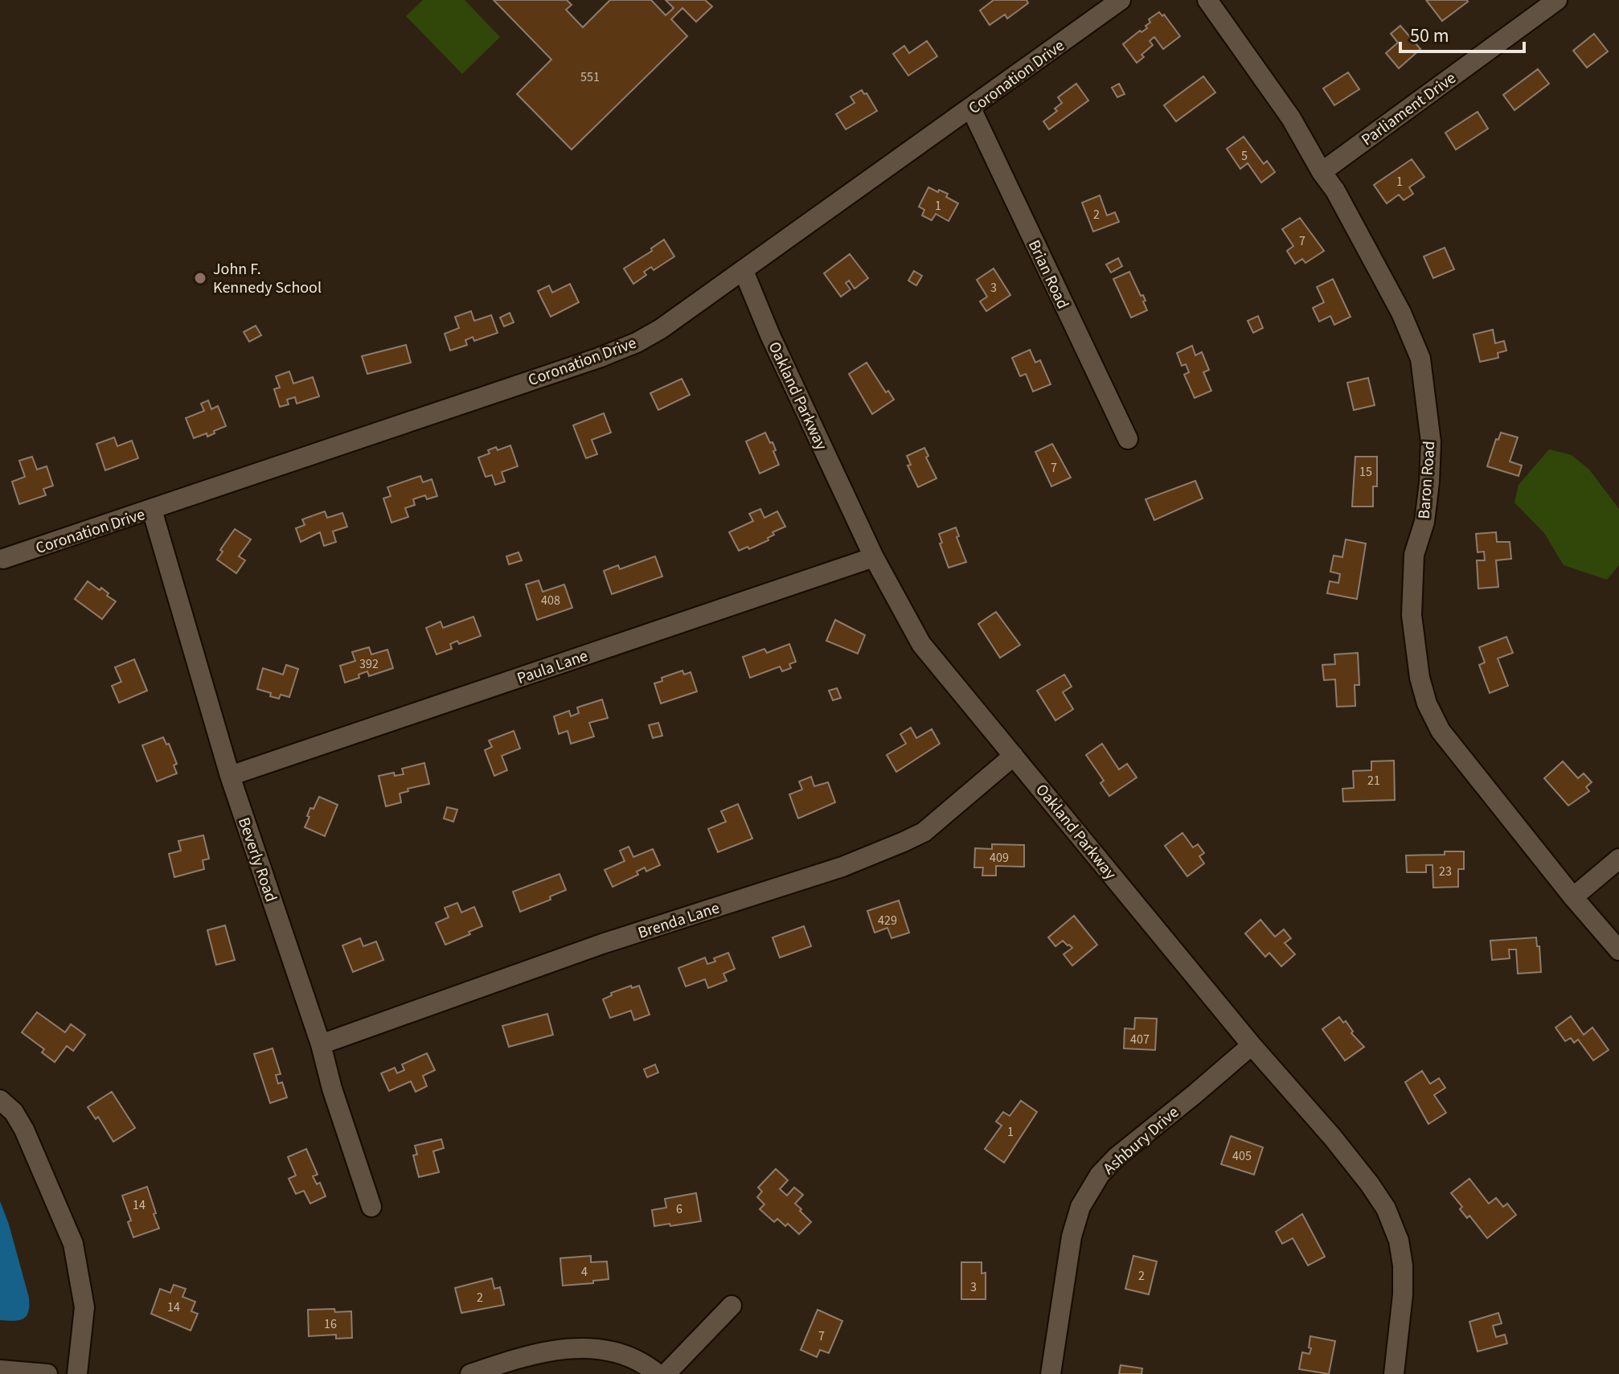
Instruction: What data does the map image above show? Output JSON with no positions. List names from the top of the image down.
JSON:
{
  "streets": {
    "street": [
      "Coronation Drive",
      "Parliament Drive",
      "Brian Road",
      "Oakland Parkway",
      "Baron Road",
      "Paula Lane",
      "Beverly Road",
      "Brenda Lane",
      "Ashbury Drive"
    ]
  },
  "crossings": [
    ["Coronation Drive", "Brian Road"],
    ["Coronation Drive", "Oakland Parkway"],
    ["Coronation Drive", "Beverly Road"],
    ["Parliament Drive", "Baron Road"],
    ["Oakland Parkway", "Paula Lane"],
    ["Oakland Parkway", "Brenda Lane"],
    ["Oakland Parkway", "Ashbury Drive"],
    ["Paula Lane", "Beverly Road"],
    ["Beverly Road", "Brenda Lane"]
  ],
  "places": ["John F. Kennedy School"],
  "house_numbers": [
    "551",
    "5",
    "1",
    "1",
    "2",
    "7",
    "3",
    "7",
    "15",
    "408",
    "392",
    "21",
    "409",
    "23",
    "429",
    "407",
    "1",
    "405",
    "14",
    "6",
    "4",
    "2",
    "3",
    "2",
    "14",
    "16",
    "7"
  ],
  "scale_bar": "50 m"
}
